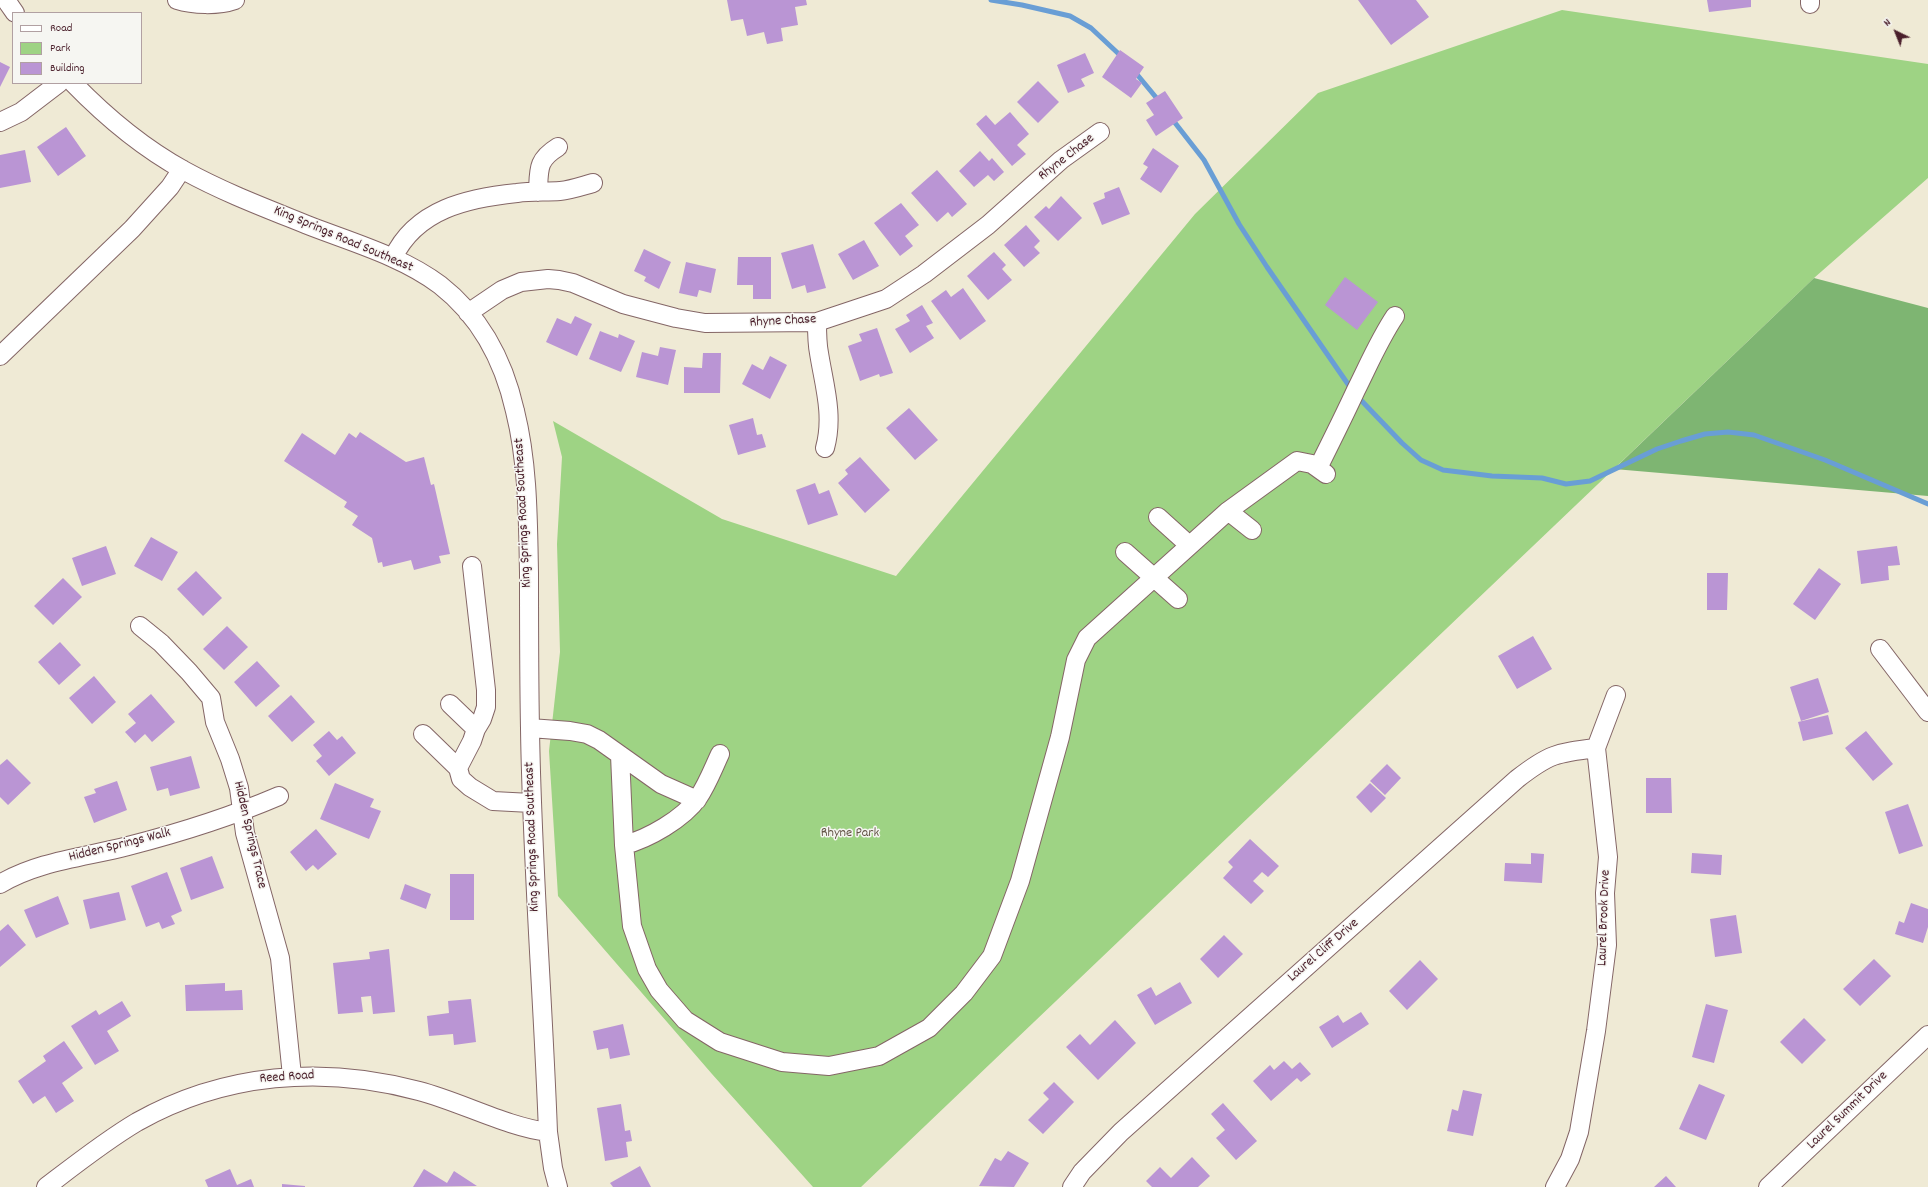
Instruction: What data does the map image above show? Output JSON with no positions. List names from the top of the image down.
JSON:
{
  "streets": {
    "street": [
      "Rhyne Chase",
      "King Springs Road Southeast",
      "Hidden Springs Trace",
      "Hidden Springs Walk",
      "Laurel Brook Drive",
      "Laurel Cliff Drive",
      "Reed Road",
      "Laurel Summit Drive"
    ]
  },
  "crossings": [
    ["Rhyne Chase", "King Springs Road Southeast"],
    ["King Springs Road Southeast", "Reed Road"],
    ["Hidden Springs Trace", "Hidden Springs Walk"],
    ["Hidden Springs Trace", "Reed Road"],
    ["Laurel Brook Drive", "Laurel Cliff Drive"]
  ],
  "parks": ["Rhyne Park"],
  "legend": ["Road", "Park", "Building"],
  "north": "top left"
}
